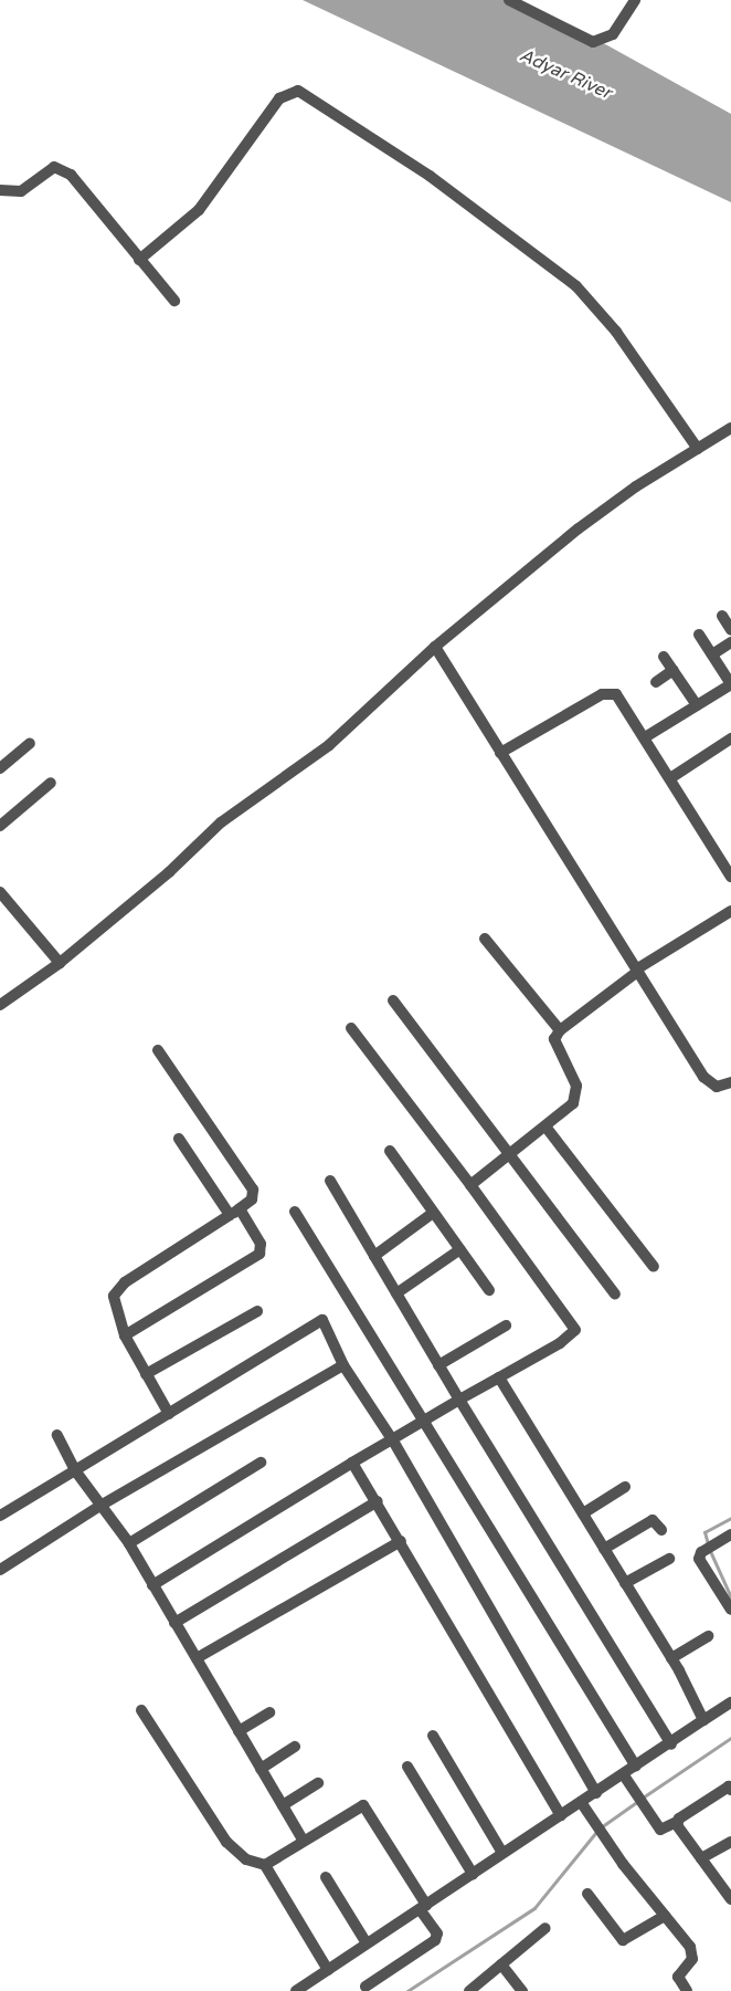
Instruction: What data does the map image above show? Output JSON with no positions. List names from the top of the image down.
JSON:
{
  "water": ["Adyar River"]
}
